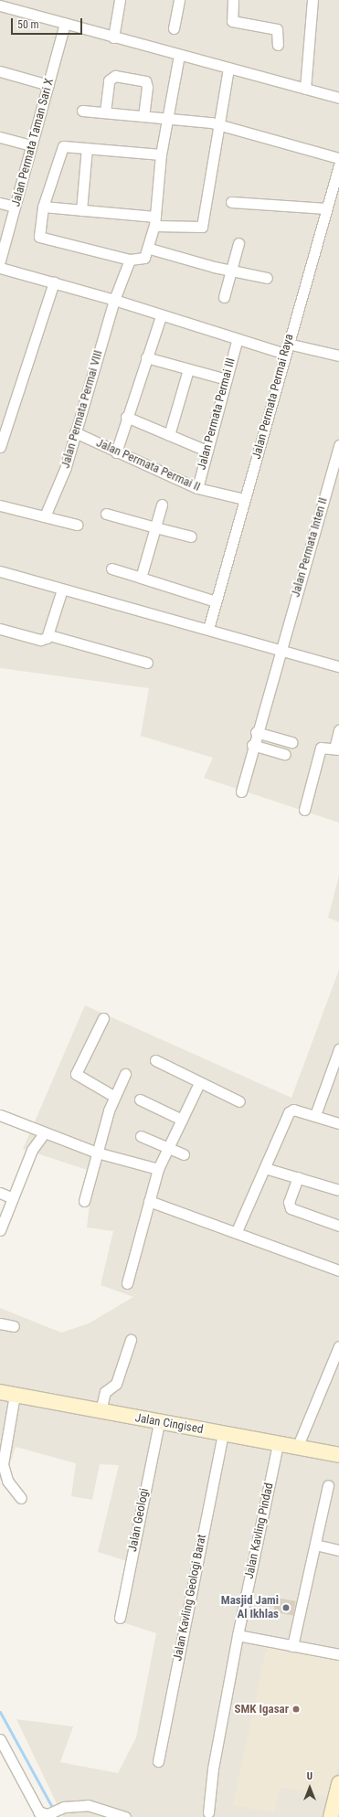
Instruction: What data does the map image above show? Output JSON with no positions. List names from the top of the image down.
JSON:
{
  "streets": {
    "main road": ["Jalan Cingised"],
    "street": [
      "Jalan Permata Taman Sari X",
      "Jalan Permata Permai Raya",
      "Jalan Permata Permai VIII",
      "Jalan Permata Permai III",
      "Jalan Permata Permai II",
      "Jalan Permata Inten II",
      "Jalan Geologi",
      "Jalan Kavling Pindad",
      "Jalan Kavling Geologi Barat"
    ]
  },
  "crossings": [
    ["Jalan Permata Permai Raya", "Jalan Permata Permai II"],
    ["Jalan Permata Permai VIII", "Jalan Permata Permai II"],
    ["Jalan Permata Permai III", "Jalan Permata Permai II"],
    ["Jalan Cingised", "Jalan Geologi"],
    ["Jalan Cingised", "Jalan Kavling Pindad"],
    ["Jalan Cingised", "Jalan Kavling Geologi Barat"]
  ],
  "places": ["Masjid Jami Al Ikhlas", "SMK Igasar"],
  "scale_bar": "50 m",
  "north": "top"
}
